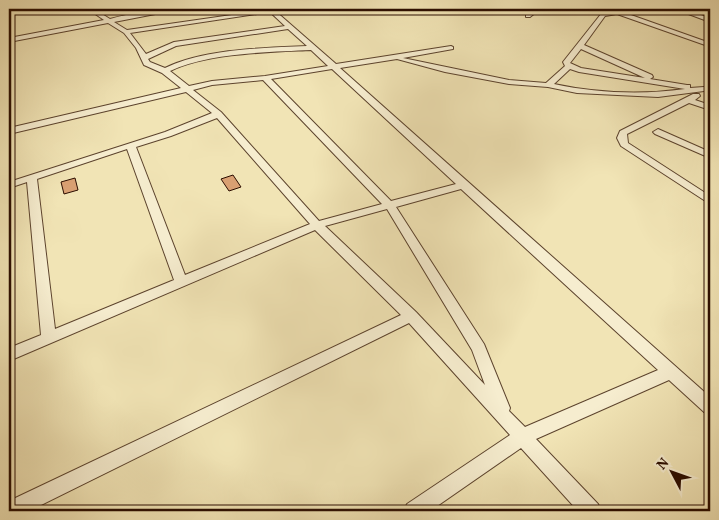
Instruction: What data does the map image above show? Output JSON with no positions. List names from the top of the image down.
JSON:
{
  "north": "top left"
}
